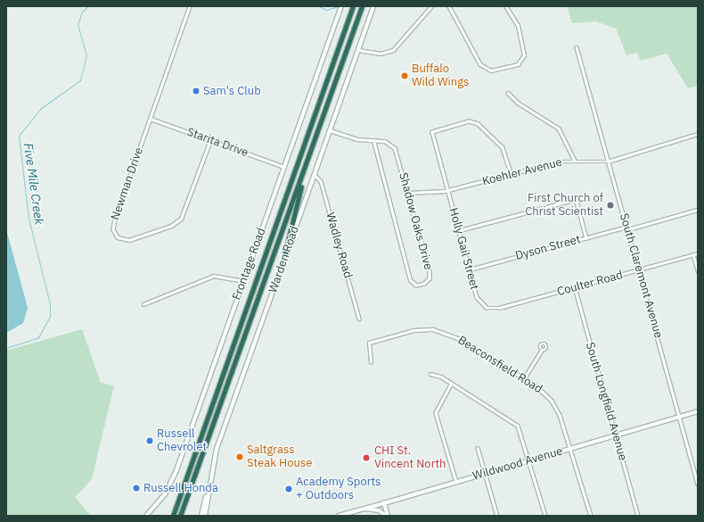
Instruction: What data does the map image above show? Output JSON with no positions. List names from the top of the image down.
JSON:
{
  "streets": {
    "main road": ["Warden Road", "Frontage Road", "Wildwood Avenue"],
    "street": [
      "Starita Drive",
      "Koehler Avenue",
      "Newman Drive",
      "Shadow Oaks Drive",
      "Wadley Road",
      "Dyson Street",
      "Holly Gail Street",
      "South Claremont Avenue",
      "Coulter Road",
      "Beaconsfield Road",
      "South Longfield Avenue"
    ]
  },
  "crossings": [
    ["Starita Drive", "Newman Drive"],
    ["Starita Drive", "Frontage Road"],
    ["Koehler Avenue", "Shadow Oaks Drive"],
    ["Koehler Avenue", "Holly Gail Street"],
    ["Koehler Avenue", "South Claremont Avenue"],
    ["Shadow Oaks Drive", "Warden Road"],
    ["Wadley Road", "Warden Road"],
    ["Dyson Street", "Holly Gail Street"],
    ["Dyson Street", "South Claremont Avenue"],
    ["Holly Gail Street", "Coulter Road"],
    ["South Claremont Avenue", "Coulter Road"],
    ["South Claremont Avenue", "Wildwood Avenue"],
    ["Coulter Road", "South Longfield Avenue"],
    ["Beaconsfield Road", "Wildwood Avenue"],
    ["South Longfield Avenue", "Wildwood Avenue"]
  ],
  "water": ["Five Mile Creek"],
  "places": [
    "Buffalo Wild Wings",
    "Sam's Club",
    "First Church of Christ Scientist",
    "Russell Chevrolet",
    "Saltgrass Steak House",
    "CHI St. Vincent North",
    "Russell Honda",
    "Academy Sports + Outdoors"
  ]
}
